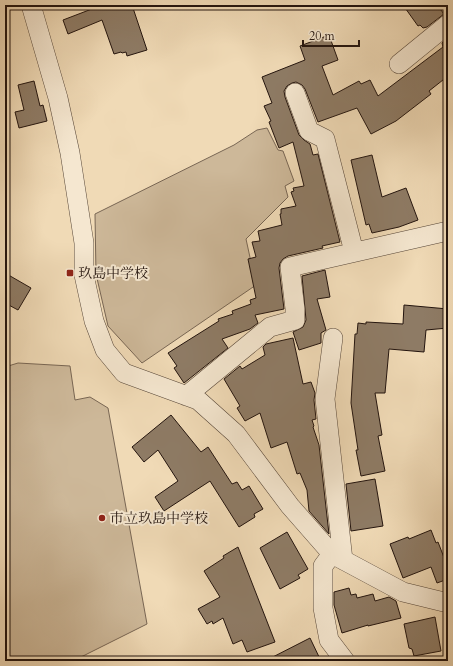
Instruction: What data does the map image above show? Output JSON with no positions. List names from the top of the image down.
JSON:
{
  "places": {
    "transit": ["玖島中学校"],
    "other": ["市立玖島中学校"]
  },
  "scale_bar": "20 m"
}
